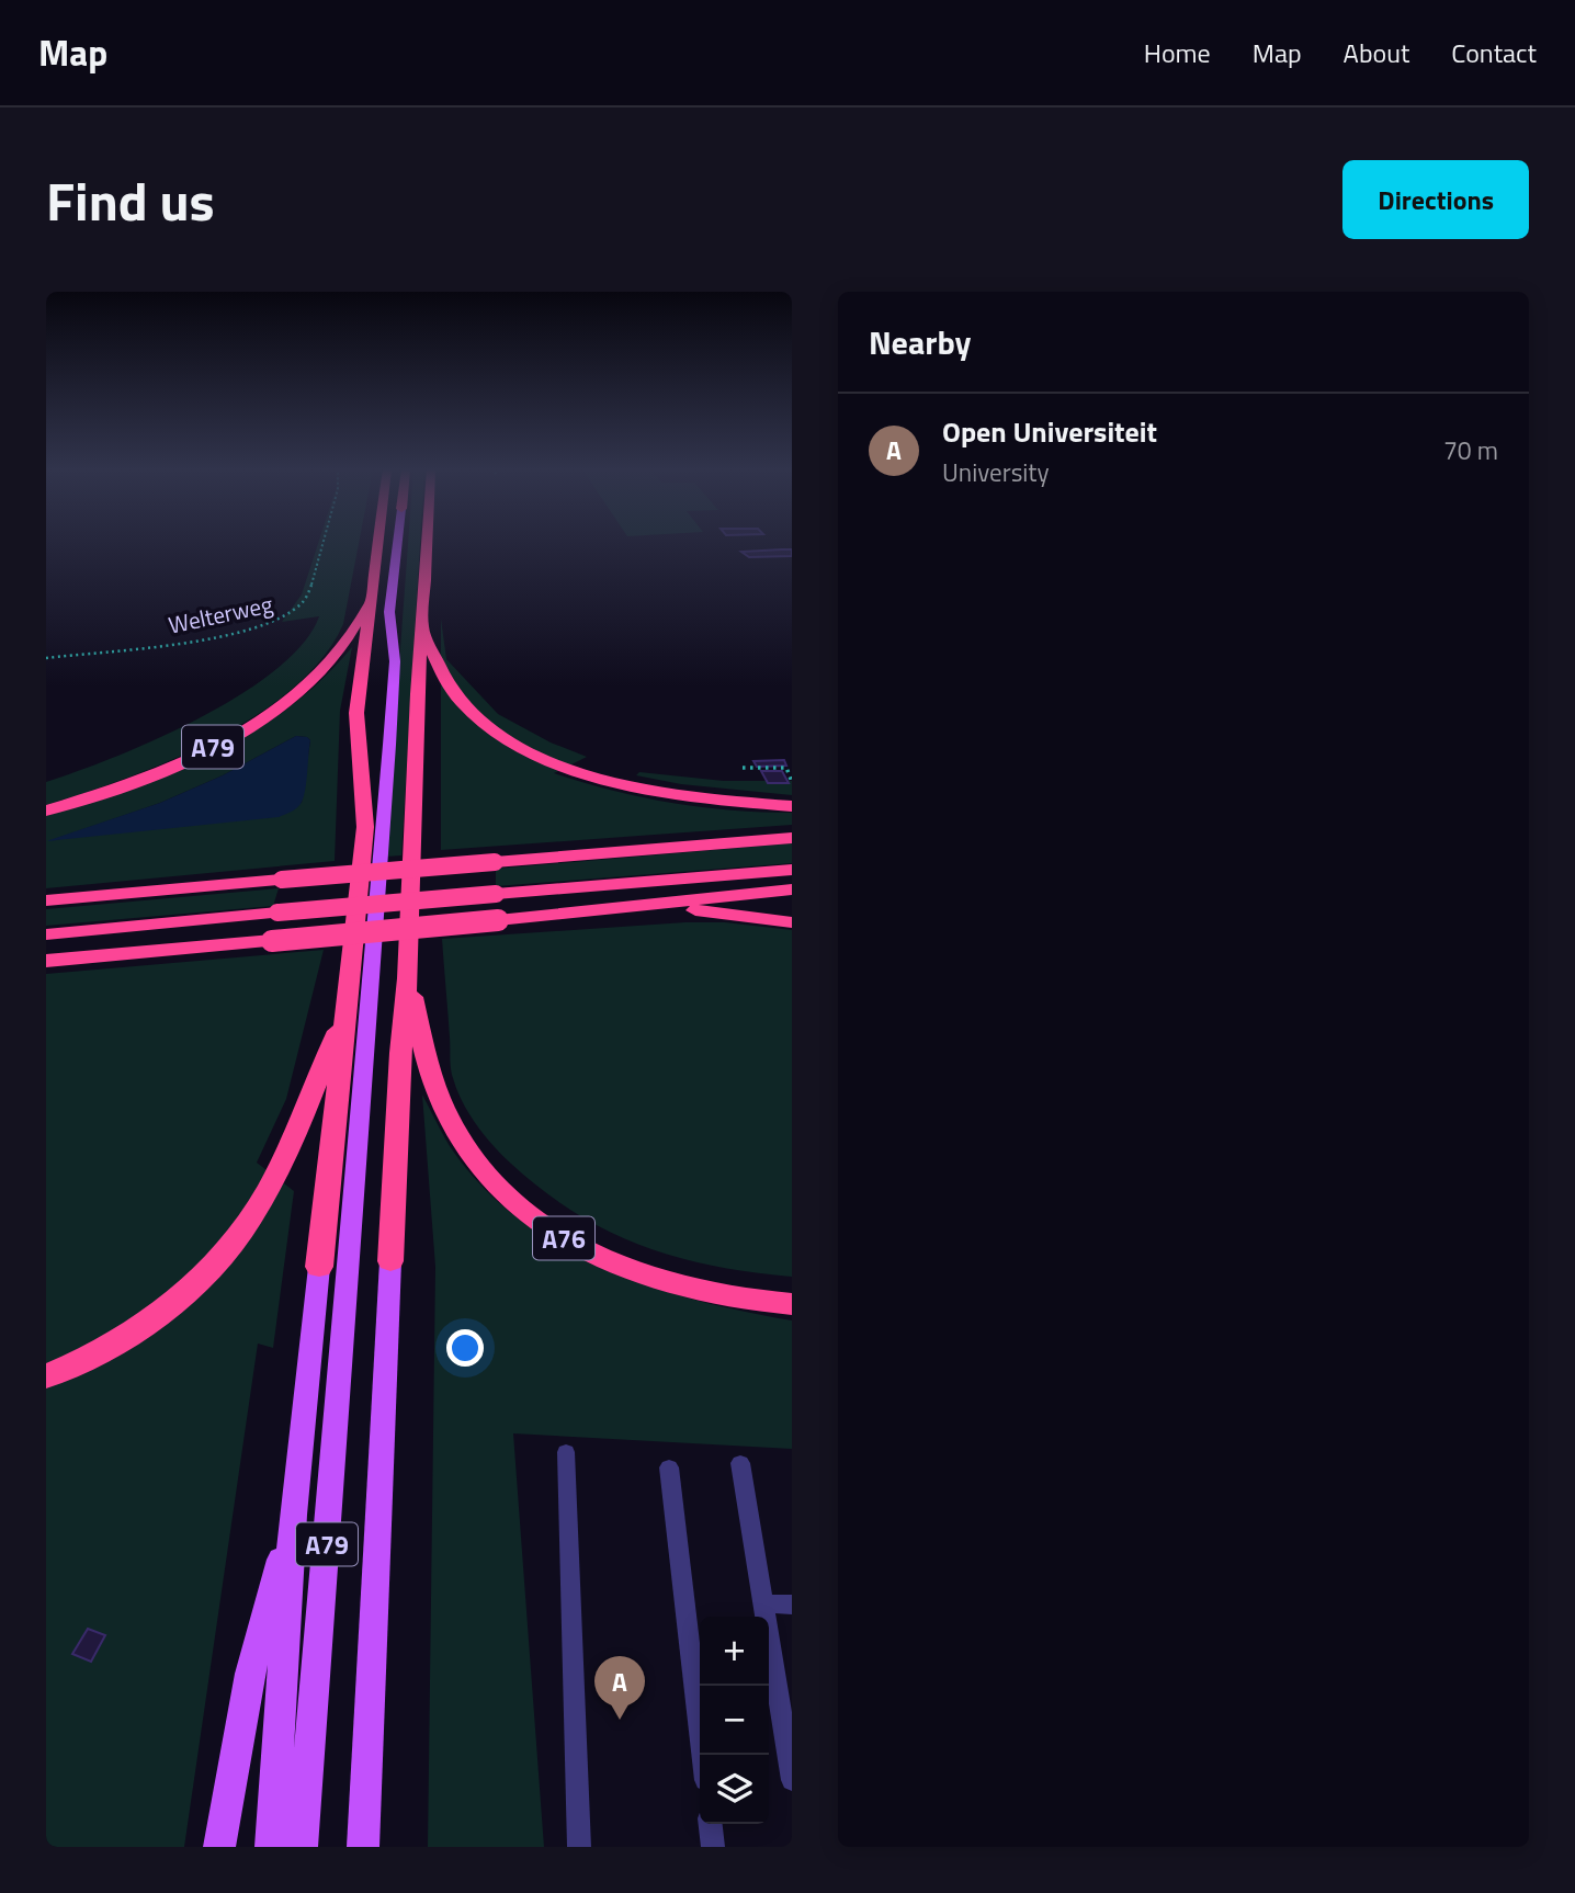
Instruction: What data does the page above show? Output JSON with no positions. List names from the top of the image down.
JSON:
{
  "streets": {
    "highway": ["A79", "A76"],
    "path": ["Welterweg"]
  },
  "crossings": [
    ["A79", "A76"]
  ],
  "page": {
    "header": "Map",
    "nav": [
      "Home",
      "Map",
      "About",
      "Contact"
    ],
    "title": "Find us",
    "buttons": "Directions",
    "heading": "Nearby",
    "list": [
      {
        "mark": "A",
        "name": "Open Universiteit",
        "note": "University",
        "value": "70 m"
      }
    ],
    "map_buttons": ["+", "−"],
    "pins": "A"
  }
}
